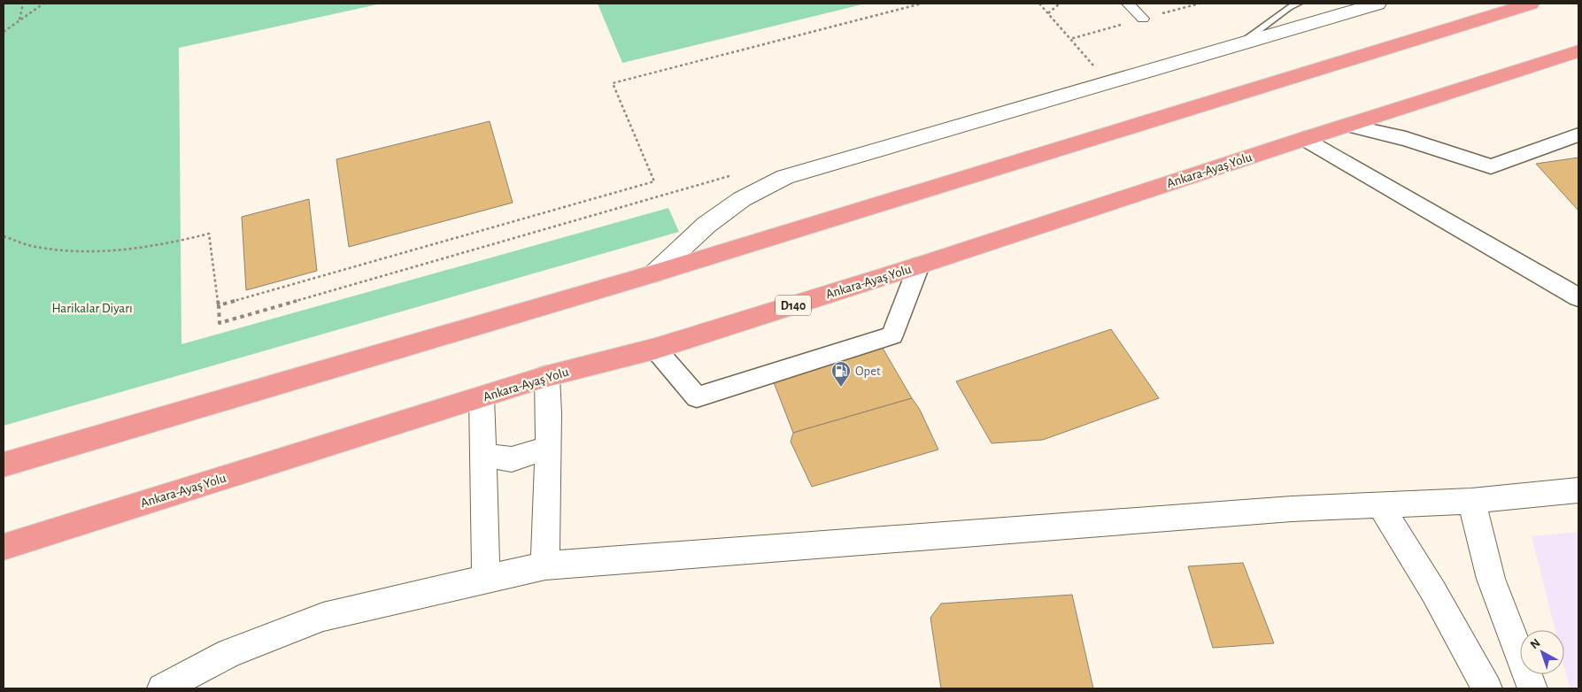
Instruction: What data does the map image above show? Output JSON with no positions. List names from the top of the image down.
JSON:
{
  "streets": {
    "highway": ["Ankara-Ayaş Yolu", "D140"]
  },
  "parks": ["Harikalar Diyarı"],
  "places": {
    "fuel station": ["Opet"]
  },
  "north": "top left"
}
